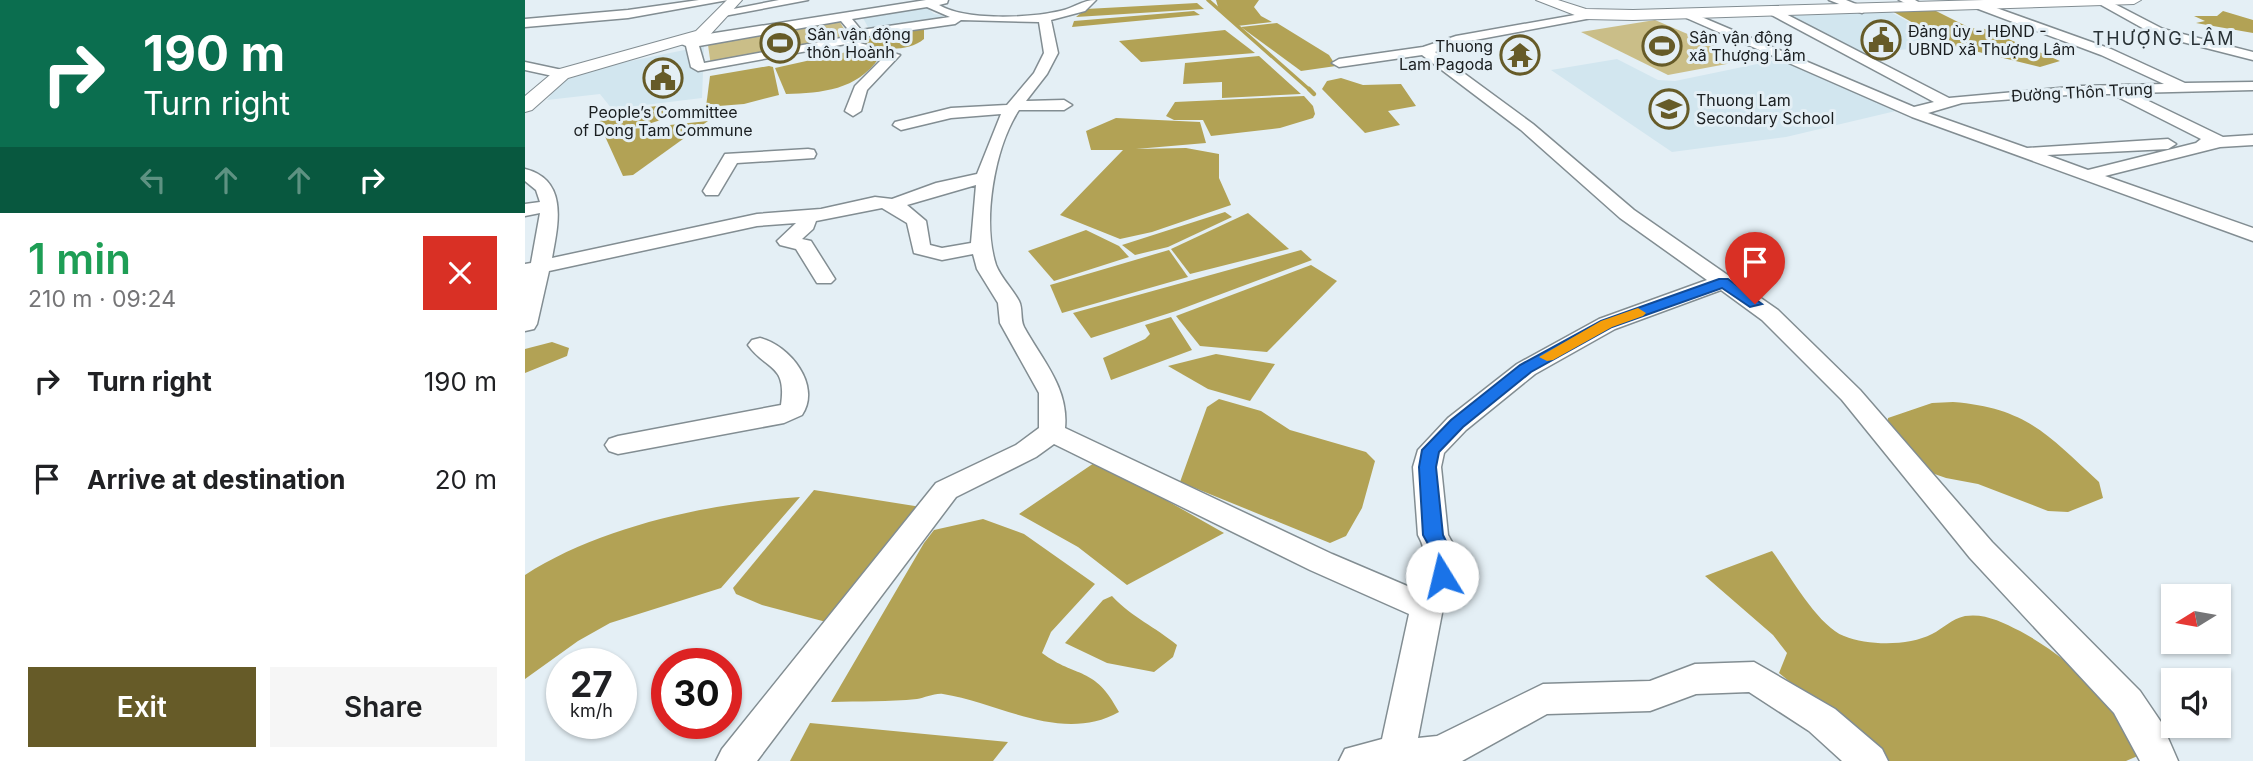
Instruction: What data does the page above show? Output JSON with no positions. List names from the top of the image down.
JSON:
{
  "streets": {
    "street": ["Đường Thôn Trung"]
  },
  "districts": ["THƯỢNG LÂM"],
  "places": {
    "public building": ["Đảng ủy - HĐND - UBND xã Thượng Lâm", "People’s Committee of Dong Tam Commune"],
    "sports": ["Sân vận động thôn Hoành", "Sân vận động xã Thượng Lâm"],
    "temple": ["Thuong Lam Pagoda"],
    "school or university": ["Thuong Lam Secondary School"]
  },
  "north": "left",
  "page": {
    "turn": ["190 m", "Turn right"],
    "heading": ["1 min", "210 m · 09:24"],
    "list": [
      {
        "name": "Turn right",
        "value": "190 m"
      },
      {
        "name": "Arrive at destination",
        "value": "20 m"
      }
    ],
    "speed": "27 km/h",
    "limit": "30",
    "buttons": ["Exit", "Share"]
  }
}
